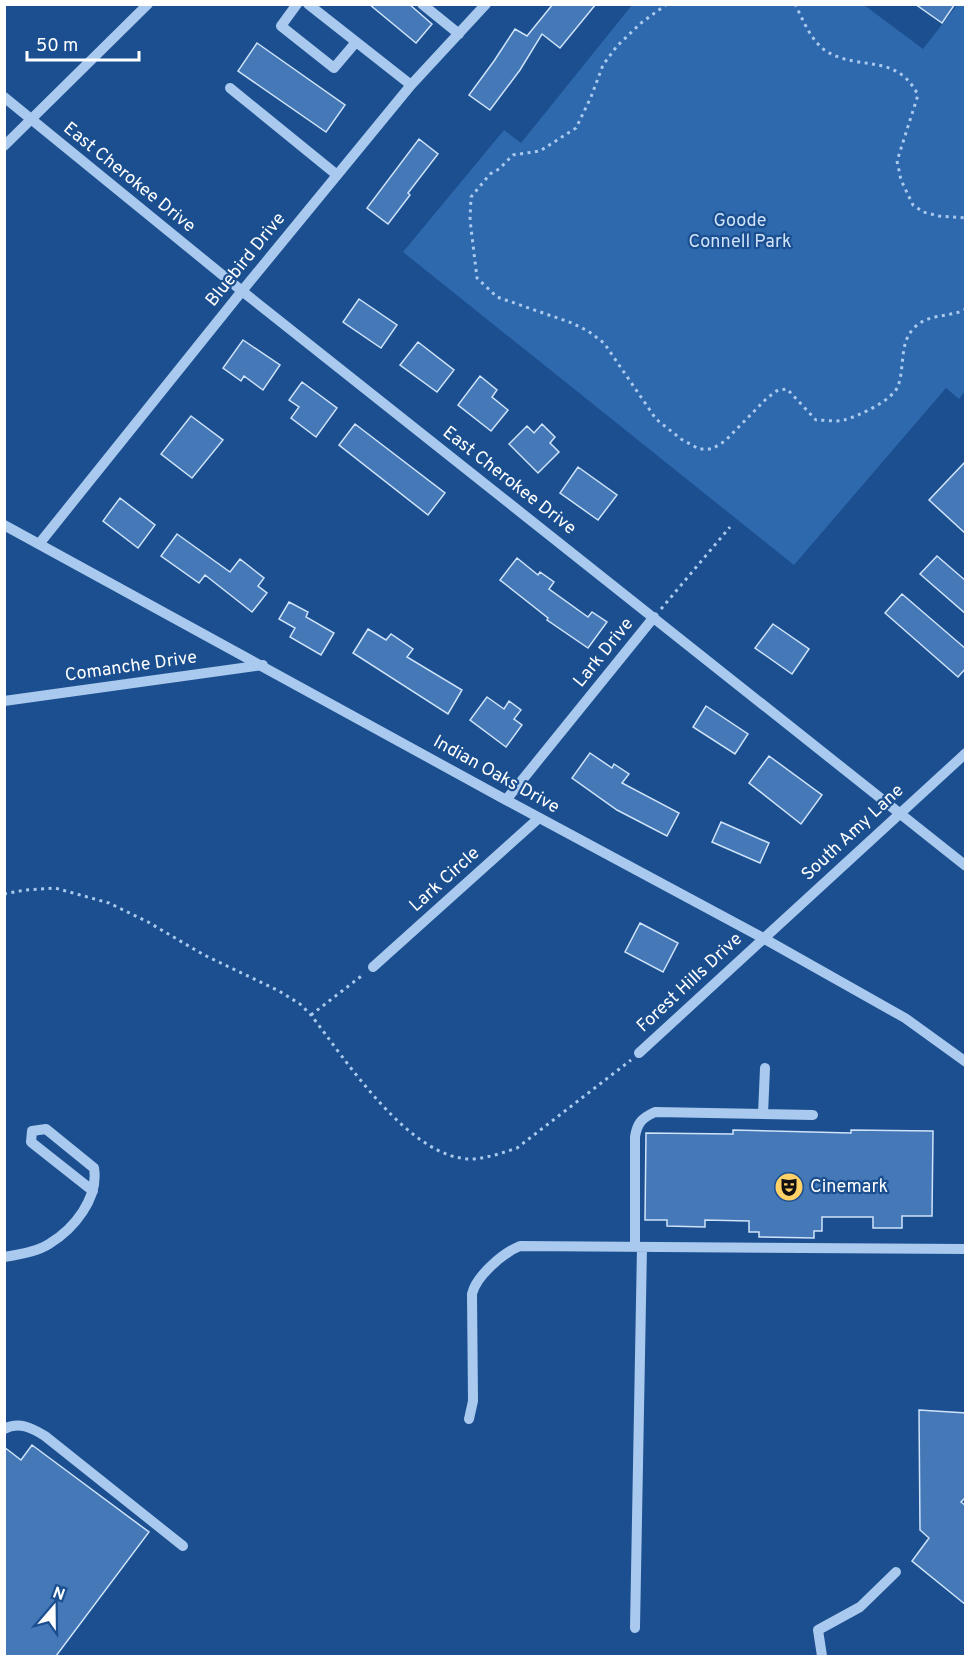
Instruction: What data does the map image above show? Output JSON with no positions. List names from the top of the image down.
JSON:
{
  "streets": {
    "street": [
      "East Cherokee Drive",
      "Bluebird Drive",
      "Lark Drive",
      "Comanche Drive",
      "Indian Oaks Drive",
      "South Amy Lane",
      "Lark Circle",
      "Forest Hills Drive"
    ]
  },
  "crossings": [
    ["East Cherokee Drive", "Bluebird Drive"],
    ["East Cherokee Drive", "Lark Drive"],
    ["East Cherokee Drive", "South Amy Lane"],
    ["Bluebird Drive", "Indian Oaks Drive"],
    ["Lark Drive", "Indian Oaks Drive"],
    ["Comanche Drive", "Indian Oaks Drive"],
    ["Indian Oaks Drive", "South Amy Lane"],
    ["Indian Oaks Drive", "Lark Circle"],
    ["Indian Oaks Drive", "Forest Hills Drive"],
    ["South Amy Lane", "Forest Hills Drive"]
  ],
  "parks": ["Goode Connell Park"],
  "places": {
    "theatre": ["Cinemark"]
  },
  "scale_bar": "50 m",
  "north": "top"
}
